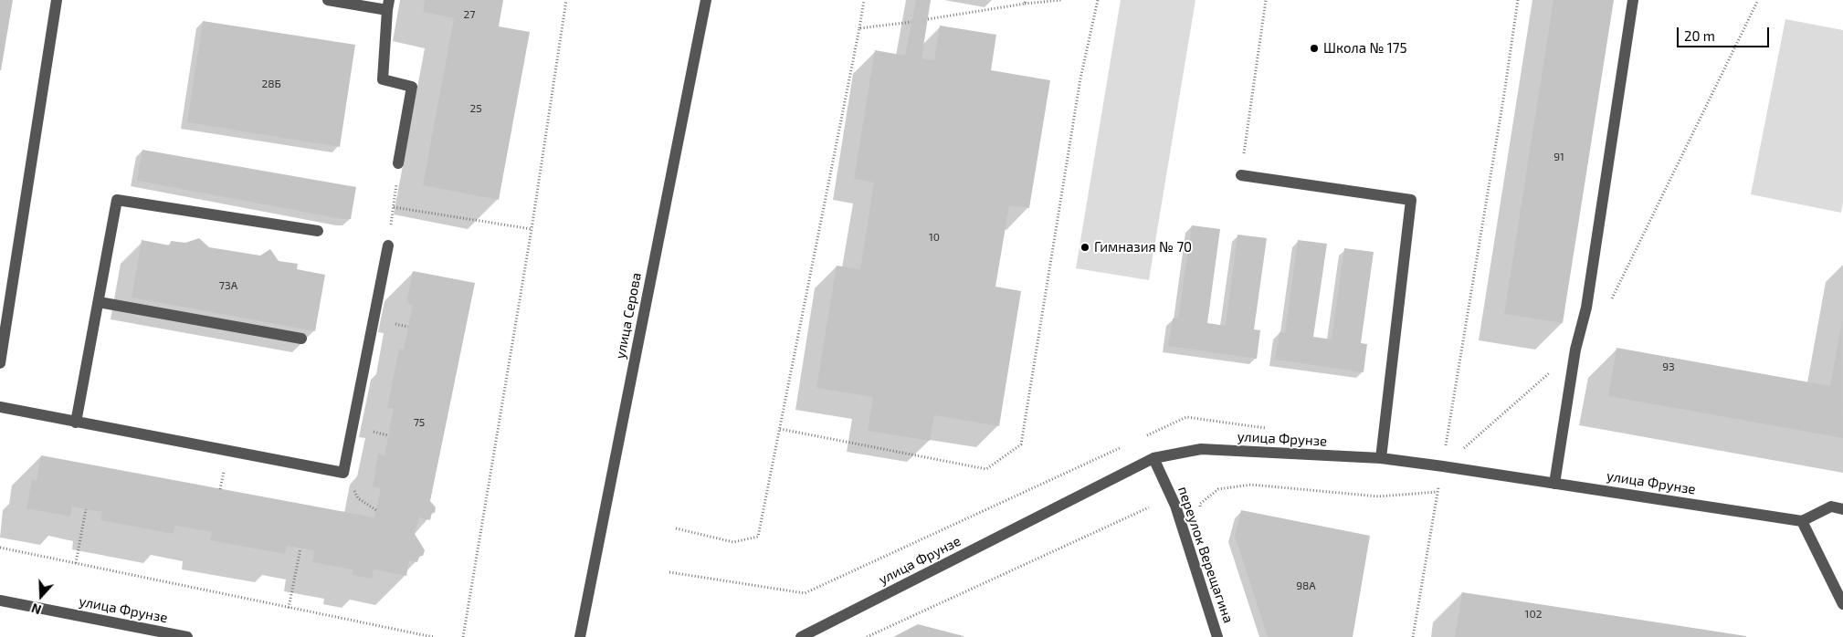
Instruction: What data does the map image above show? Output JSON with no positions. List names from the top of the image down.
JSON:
{
  "streets": {
    "street": ["улица Серова", "улица Фрунзе", "переулок Верещагина"]
  },
  "crossings": [
    ["улица Фрунзе", "переулок Верещагина"]
  ],
  "places": ["Школа № 175", "Гимназия № 70"],
  "house_numbers": [
    "27",
    "28Б",
    "25",
    "91",
    "10",
    "73А",
    "93",
    "75",
    "98А",
    "102"
  ],
  "scale_bar": "20 m",
  "north": "bottom"
}
